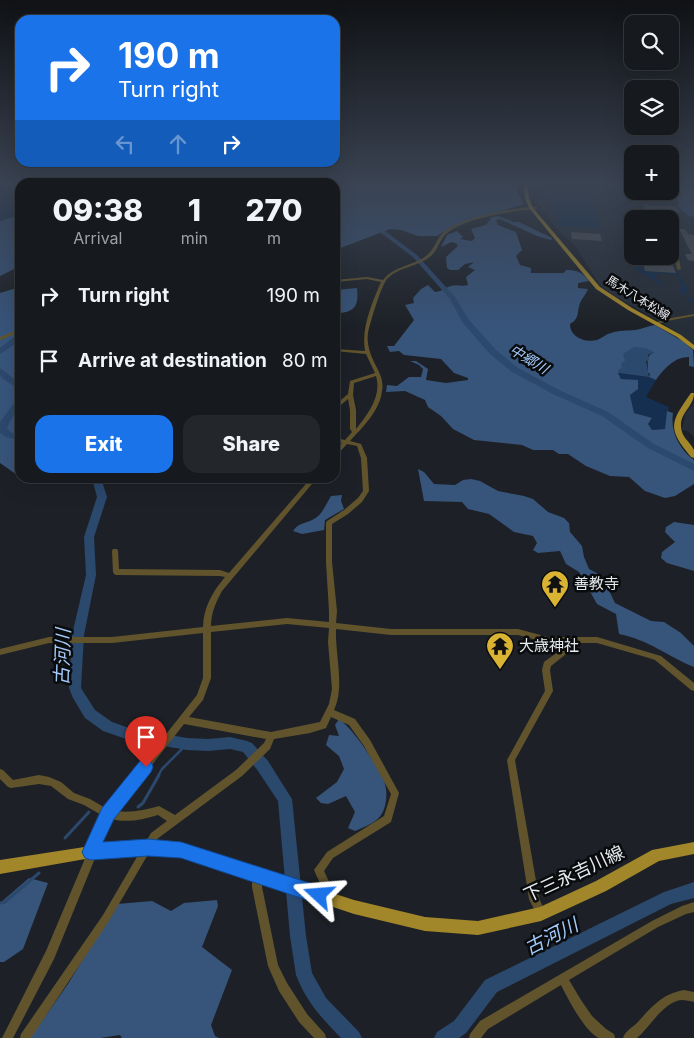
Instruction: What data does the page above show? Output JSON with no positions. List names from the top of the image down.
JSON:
{
  "streets": {
    "main road": ["馬木八本松線", "下三永吉川線"]
  },
  "water": ["中郷川", "古河川"],
  "places": {
    "temple": ["善教寺", "大歳神社"]
  },
  "page": {
    "map_buttons": ["+", "−"],
    "turn": ["190 m", "Turn right"],
    "eta": [
      "09:38",
      "Arrival",
      "1",
      "min",
      "270",
      "m"
    ],
    "list": [
      {
        "name": "Turn right",
        "value": "190 m"
      },
      {
        "name": "Arrive at destination",
        "value": "80 m"
      }
    ],
    "buttons": ["Exit", "Share"]
  }
}
